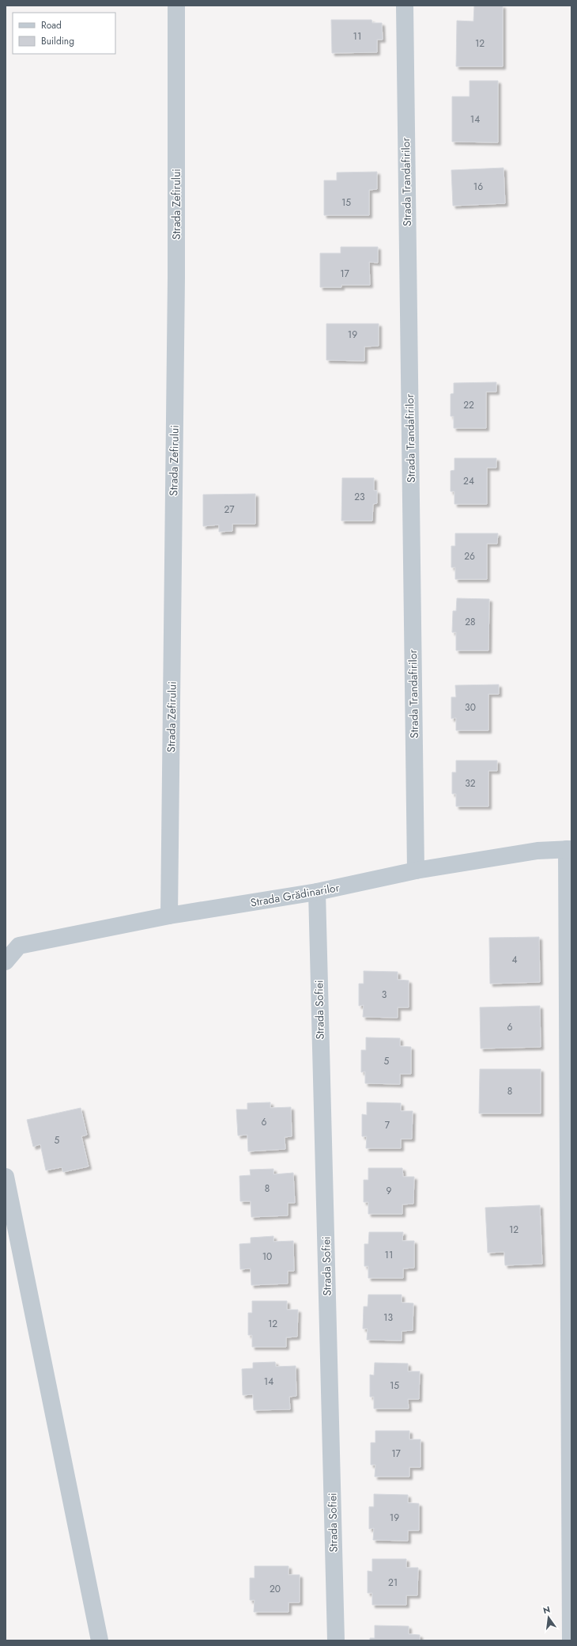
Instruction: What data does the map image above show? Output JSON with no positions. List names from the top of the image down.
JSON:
{
  "streets": {
    "street": [
      "Strada Trandafirilor",
      "Strada Zefirului",
      "Strada Grădinarilor",
      "Strada Sofiei"
    ]
  },
  "crossings": [
    ["Strada Trandafirilor", "Strada Grădinarilor"],
    ["Strada Zefirului", "Strada Grădinarilor"],
    ["Strada Grădinarilor", "Strada Sofiei"]
  ],
  "house_numbers": [
    "11",
    "12",
    "14",
    "16",
    "15",
    "17",
    "19",
    "22",
    "24",
    "23",
    "27",
    "26",
    "28",
    "30",
    "32",
    "4",
    "3",
    "6",
    "5",
    "8",
    "6",
    "7",
    "5",
    "8",
    "9",
    "12",
    "11",
    "10",
    "13",
    "12",
    "14",
    "15",
    "17",
    "19",
    "21",
    "20"
  ],
  "legend": ["Road", "Building"],
  "north": "top"
}
